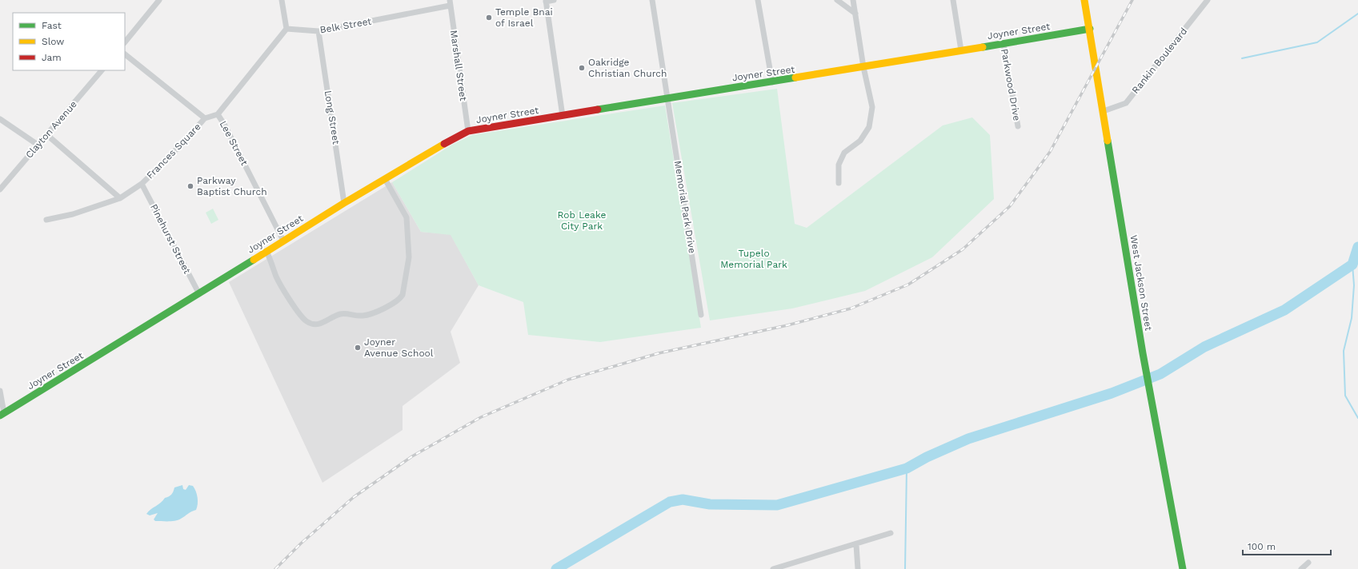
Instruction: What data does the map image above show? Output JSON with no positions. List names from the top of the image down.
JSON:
{
  "streets": {
    "street": [
      "Belk Street",
      "Joyner Street",
      "Rankin Boulevard",
      "Marshall Street",
      "Parkwood Drive",
      "Long Street",
      "Clayton Avenue",
      "Lee Street",
      "Frances Square",
      "Memorial Park Drive",
      "Pinehurst Street",
      "West Jackson Street"
    ]
  },
  "crossings": [
    ["Belk Street", "Marshall Street"],
    ["Belk Street", "Long Street"],
    ["Joyner Street", "Marshall Street"],
    ["Joyner Street", "Parkwood Drive"],
    ["Joyner Street", "Long Street"],
    ["Joyner Street", "Lee Street"],
    ["Joyner Street", "Memorial Park Drive"],
    ["Joyner Street", "Pinehurst Street"],
    ["Joyner Street", "West Jackson Street"],
    ["Rankin Boulevard", "West Jackson Street"],
    ["Frances Square", "Pinehurst Street"]
  ],
  "parks": ["Rob Leake City Park", "Tupelo Memorial Park"],
  "places": [
    "Temple Bnai of Israel",
    "Oakridge Christian Church",
    "Parkway Baptist Church",
    "Joyner Avenue School"
  ],
  "legend": ["Fast", "Slow", "Jam"],
  "scale_bar": "100 m"
}
